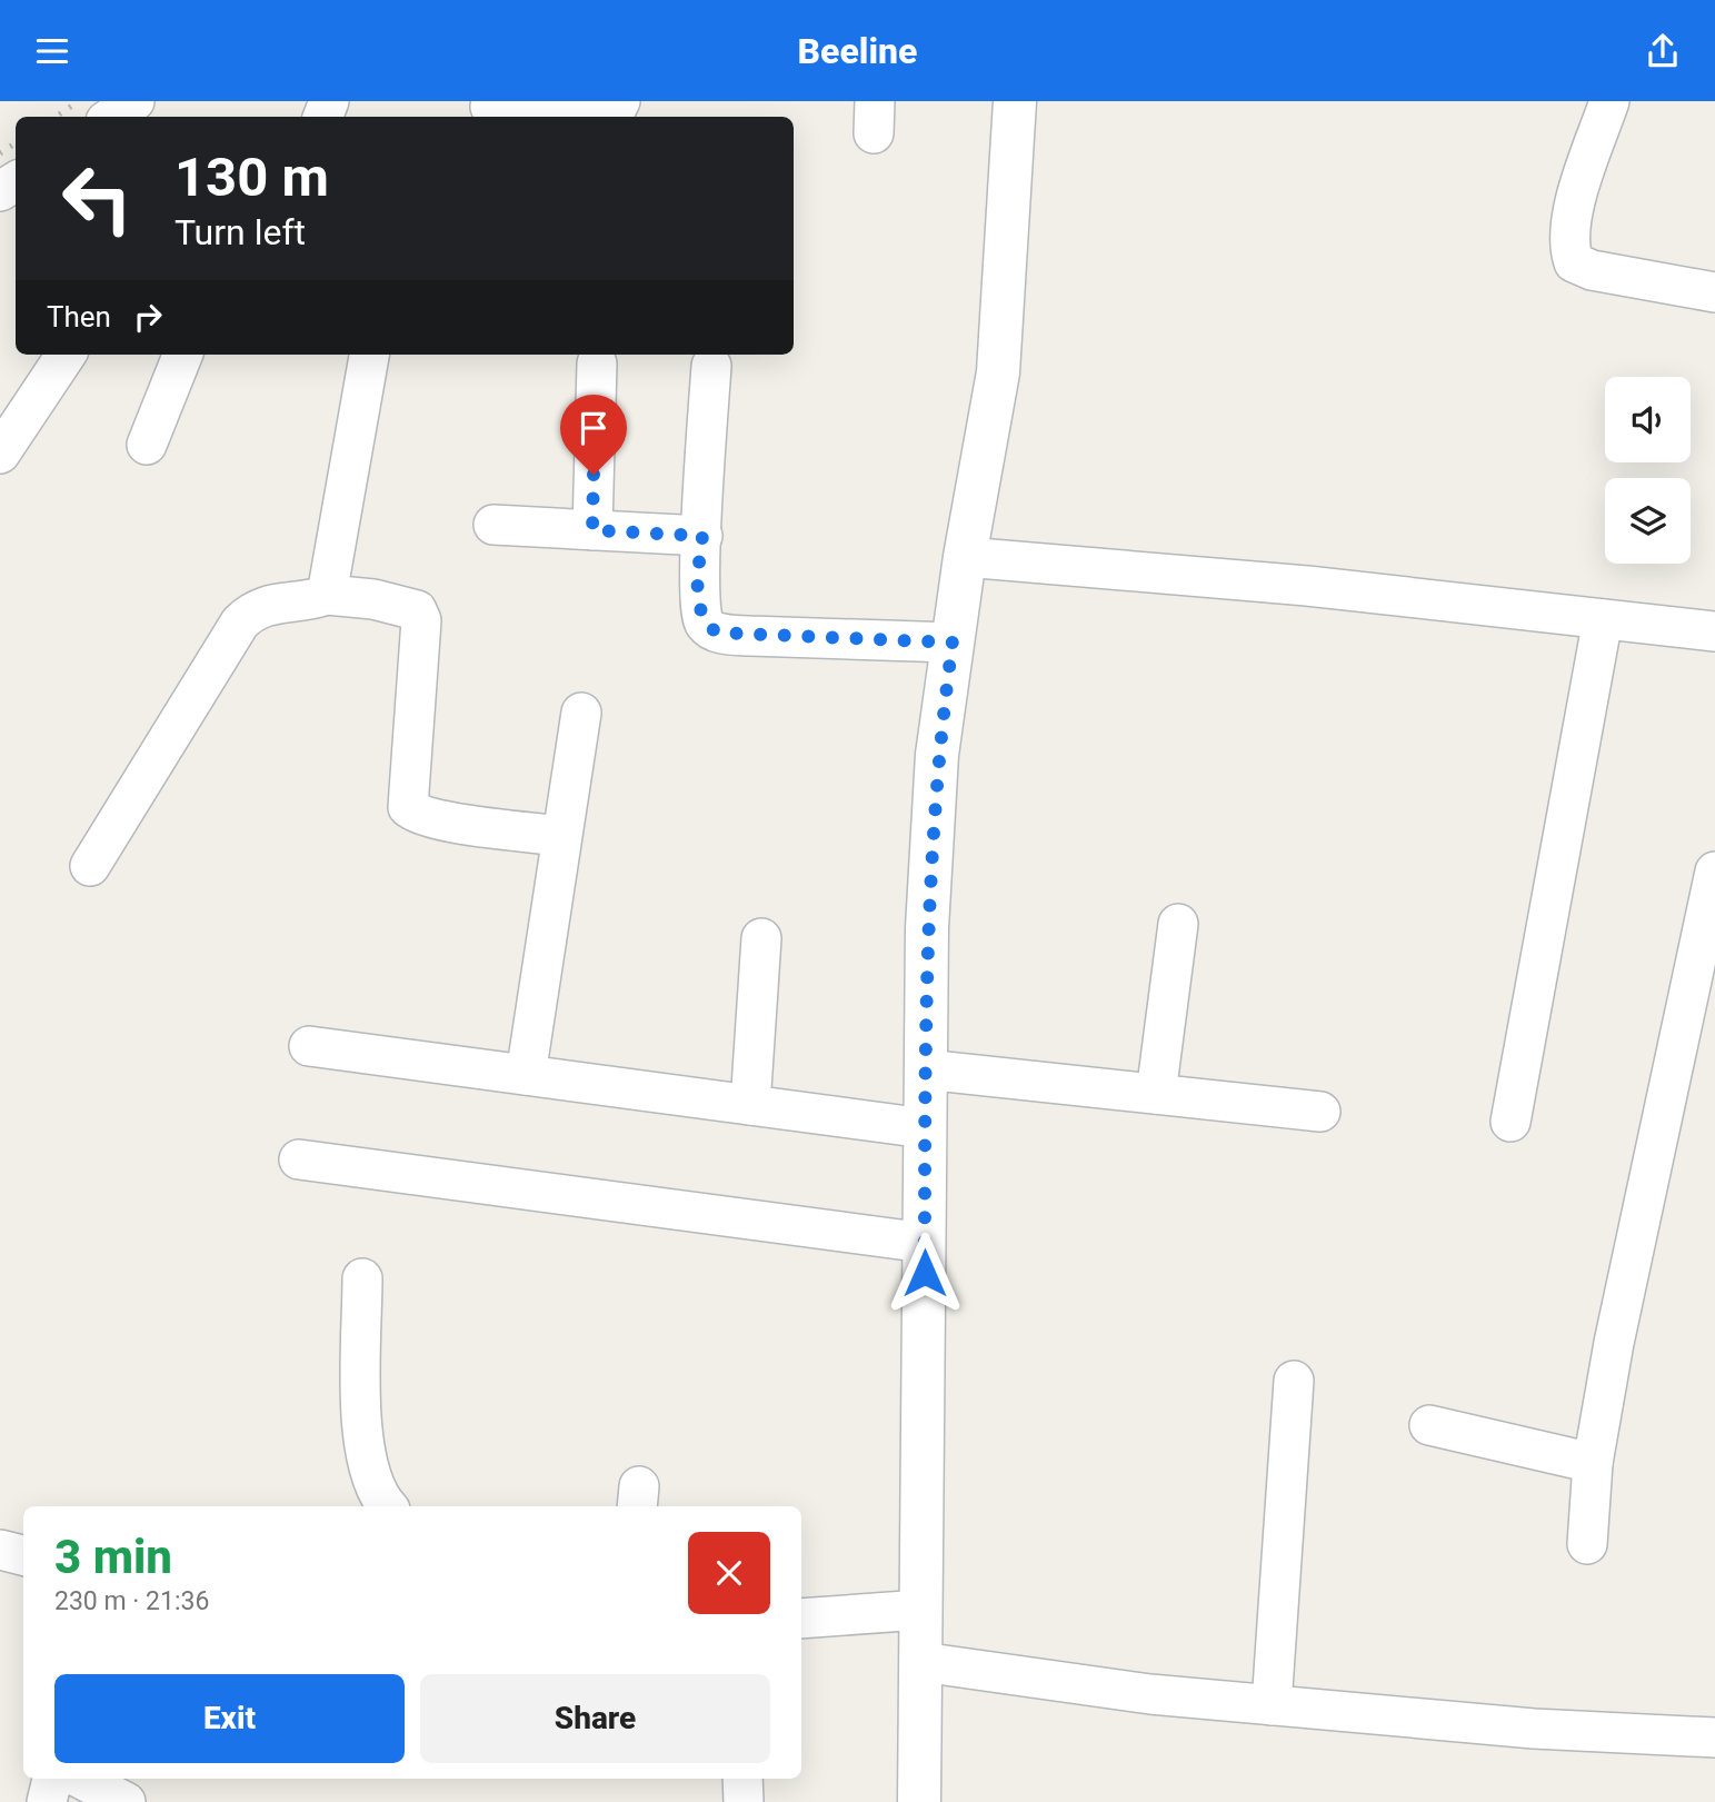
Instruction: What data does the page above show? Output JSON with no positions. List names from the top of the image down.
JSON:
{
  "page": {
    "header": "Beeline",
    "turn": ["130 m", "Turn left"],
    "then": "Then",
    "heading": ["3 min", "230 m · 21:36"],
    "buttons": ["Exit", "Share"]
  }
}
